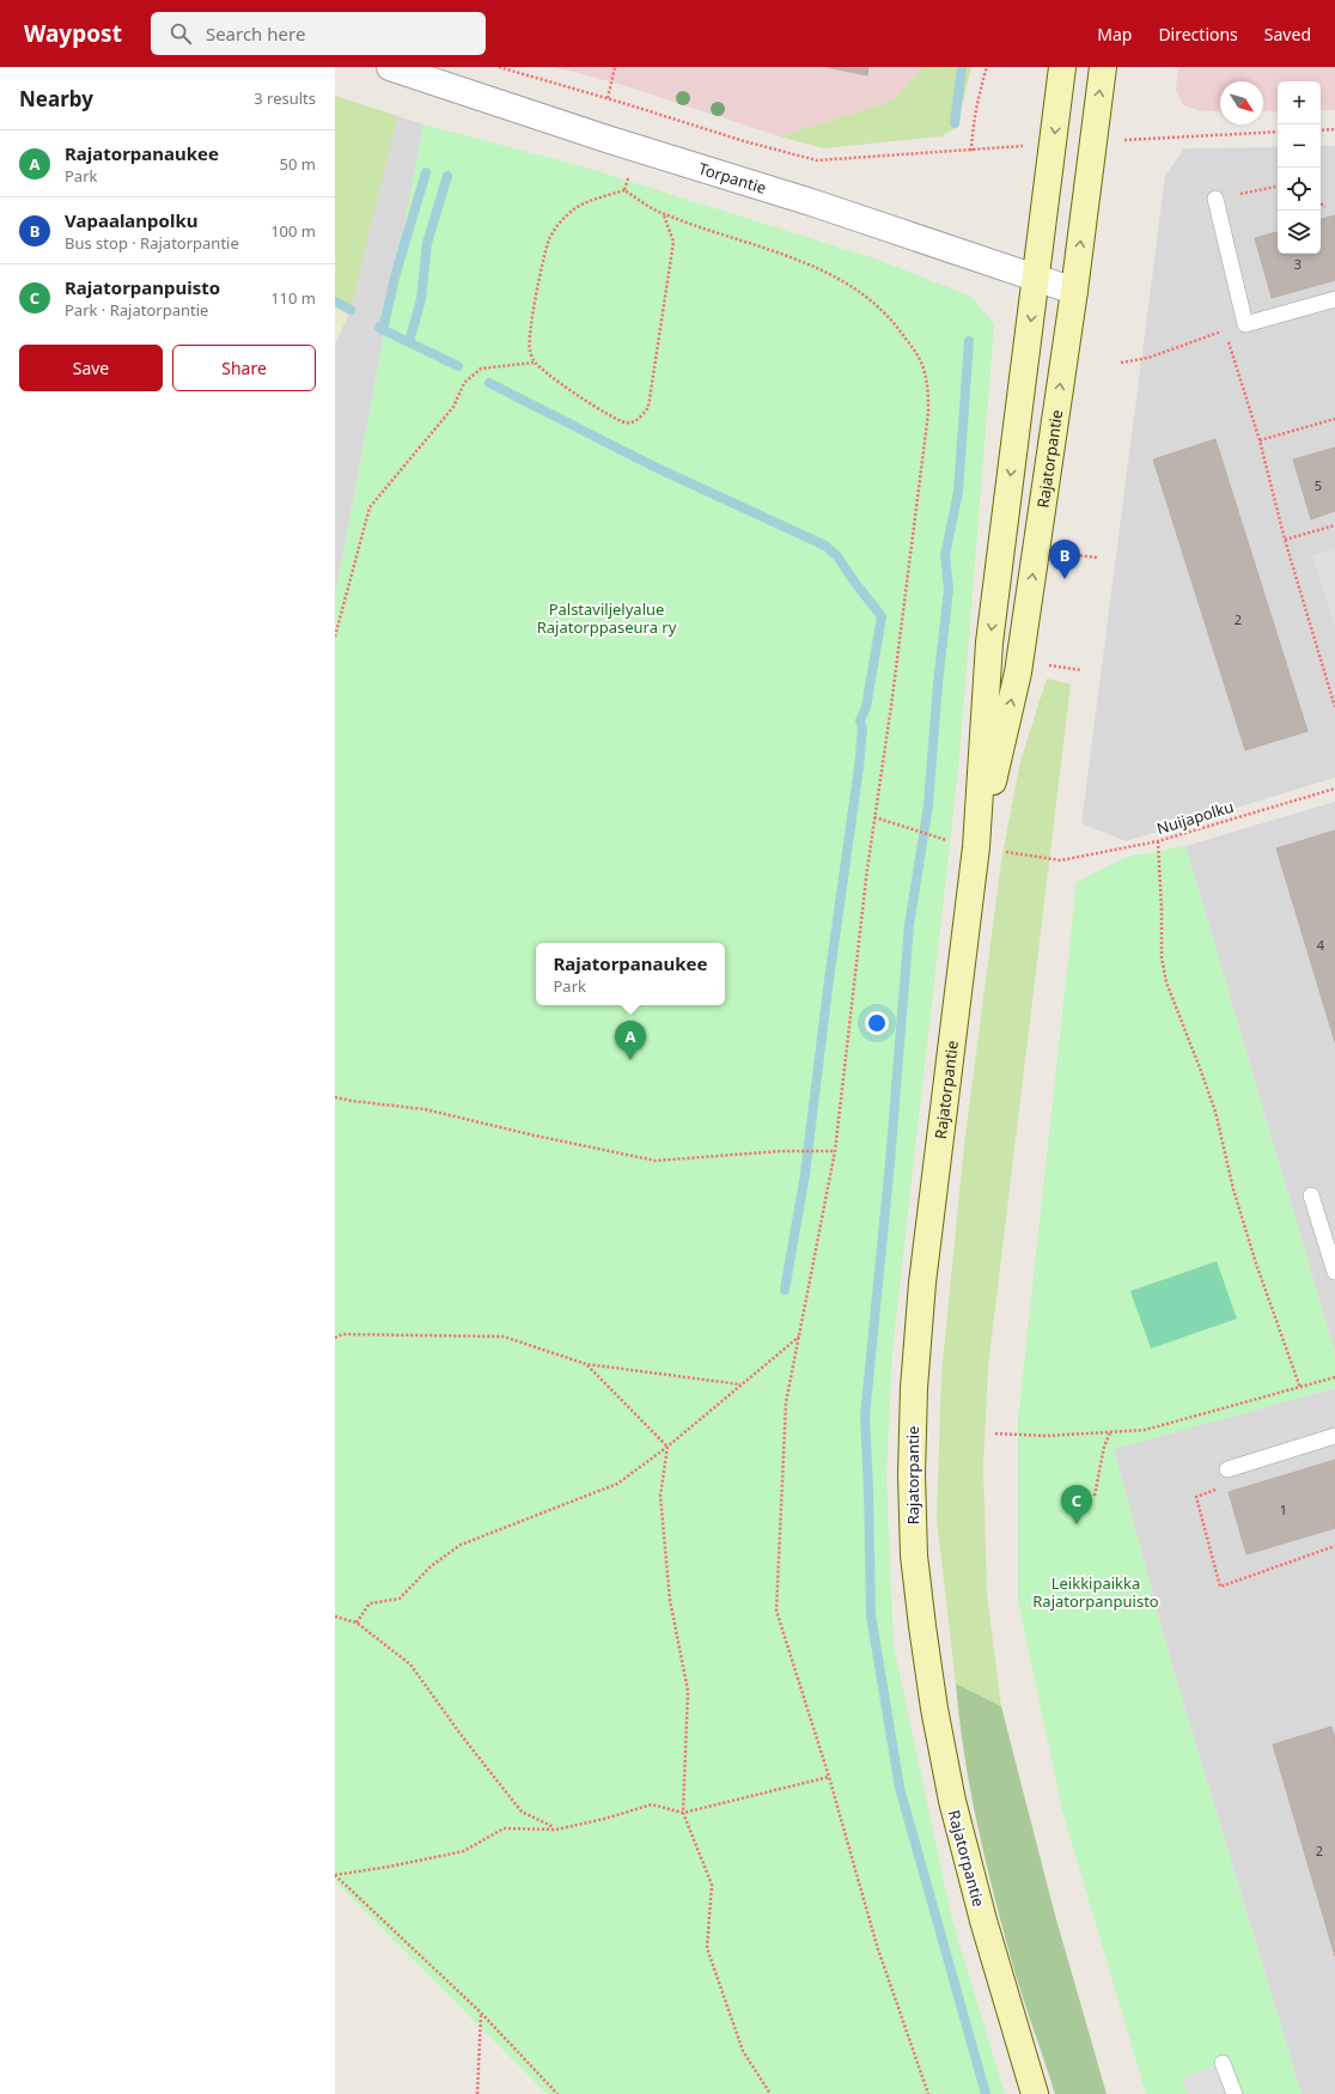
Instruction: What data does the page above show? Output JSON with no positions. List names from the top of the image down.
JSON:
{
  "streets": {
    "main road": ["Rajatorpantie"],
    "street": ["Torpantie"],
    "path": ["Nuijapolku"]
  },
  "crossings": [
    ["Torpantie", "Rajatorpantie"],
    ["Rajatorpantie", "Nuijapolku"]
  ],
  "parks": ["Palstaviljelyalue Rajatorppaseura ry", "Leikkipaikka Rajatorpanpuisto"],
  "house_numbers": [
    "3",
    "5",
    "2",
    "4",
    "1",
    "2"
  ],
  "north": "bottom right",
  "page": {
    "header": "Waypost",
    "search": "Search here",
    "nav": ["Map", "Directions", "Saved"],
    "heading": ["Nearby", "3 results"],
    "map_buttons": ["+", "−"],
    "list": [
      {
        "mark": "A",
        "name": "Rajatorpanaukee",
        "note": "Park",
        "value": "50 m"
      },
      {
        "mark": "B",
        "name": "Vapaalanpolku",
        "note": "Bus stop · Rajatorpantie",
        "value": "100 m"
      },
      {
        "mark": "C",
        "name": "Rajatorpanpuisto",
        "note": "Park · Rajatorpantie",
        "value": "110 m"
      }
    ],
    "buttons": ["Save", "Share"],
    "pins": ["B", "A", "C"],
    "popup": ["Rajatorpanaukee", "Park"]
  }
}
